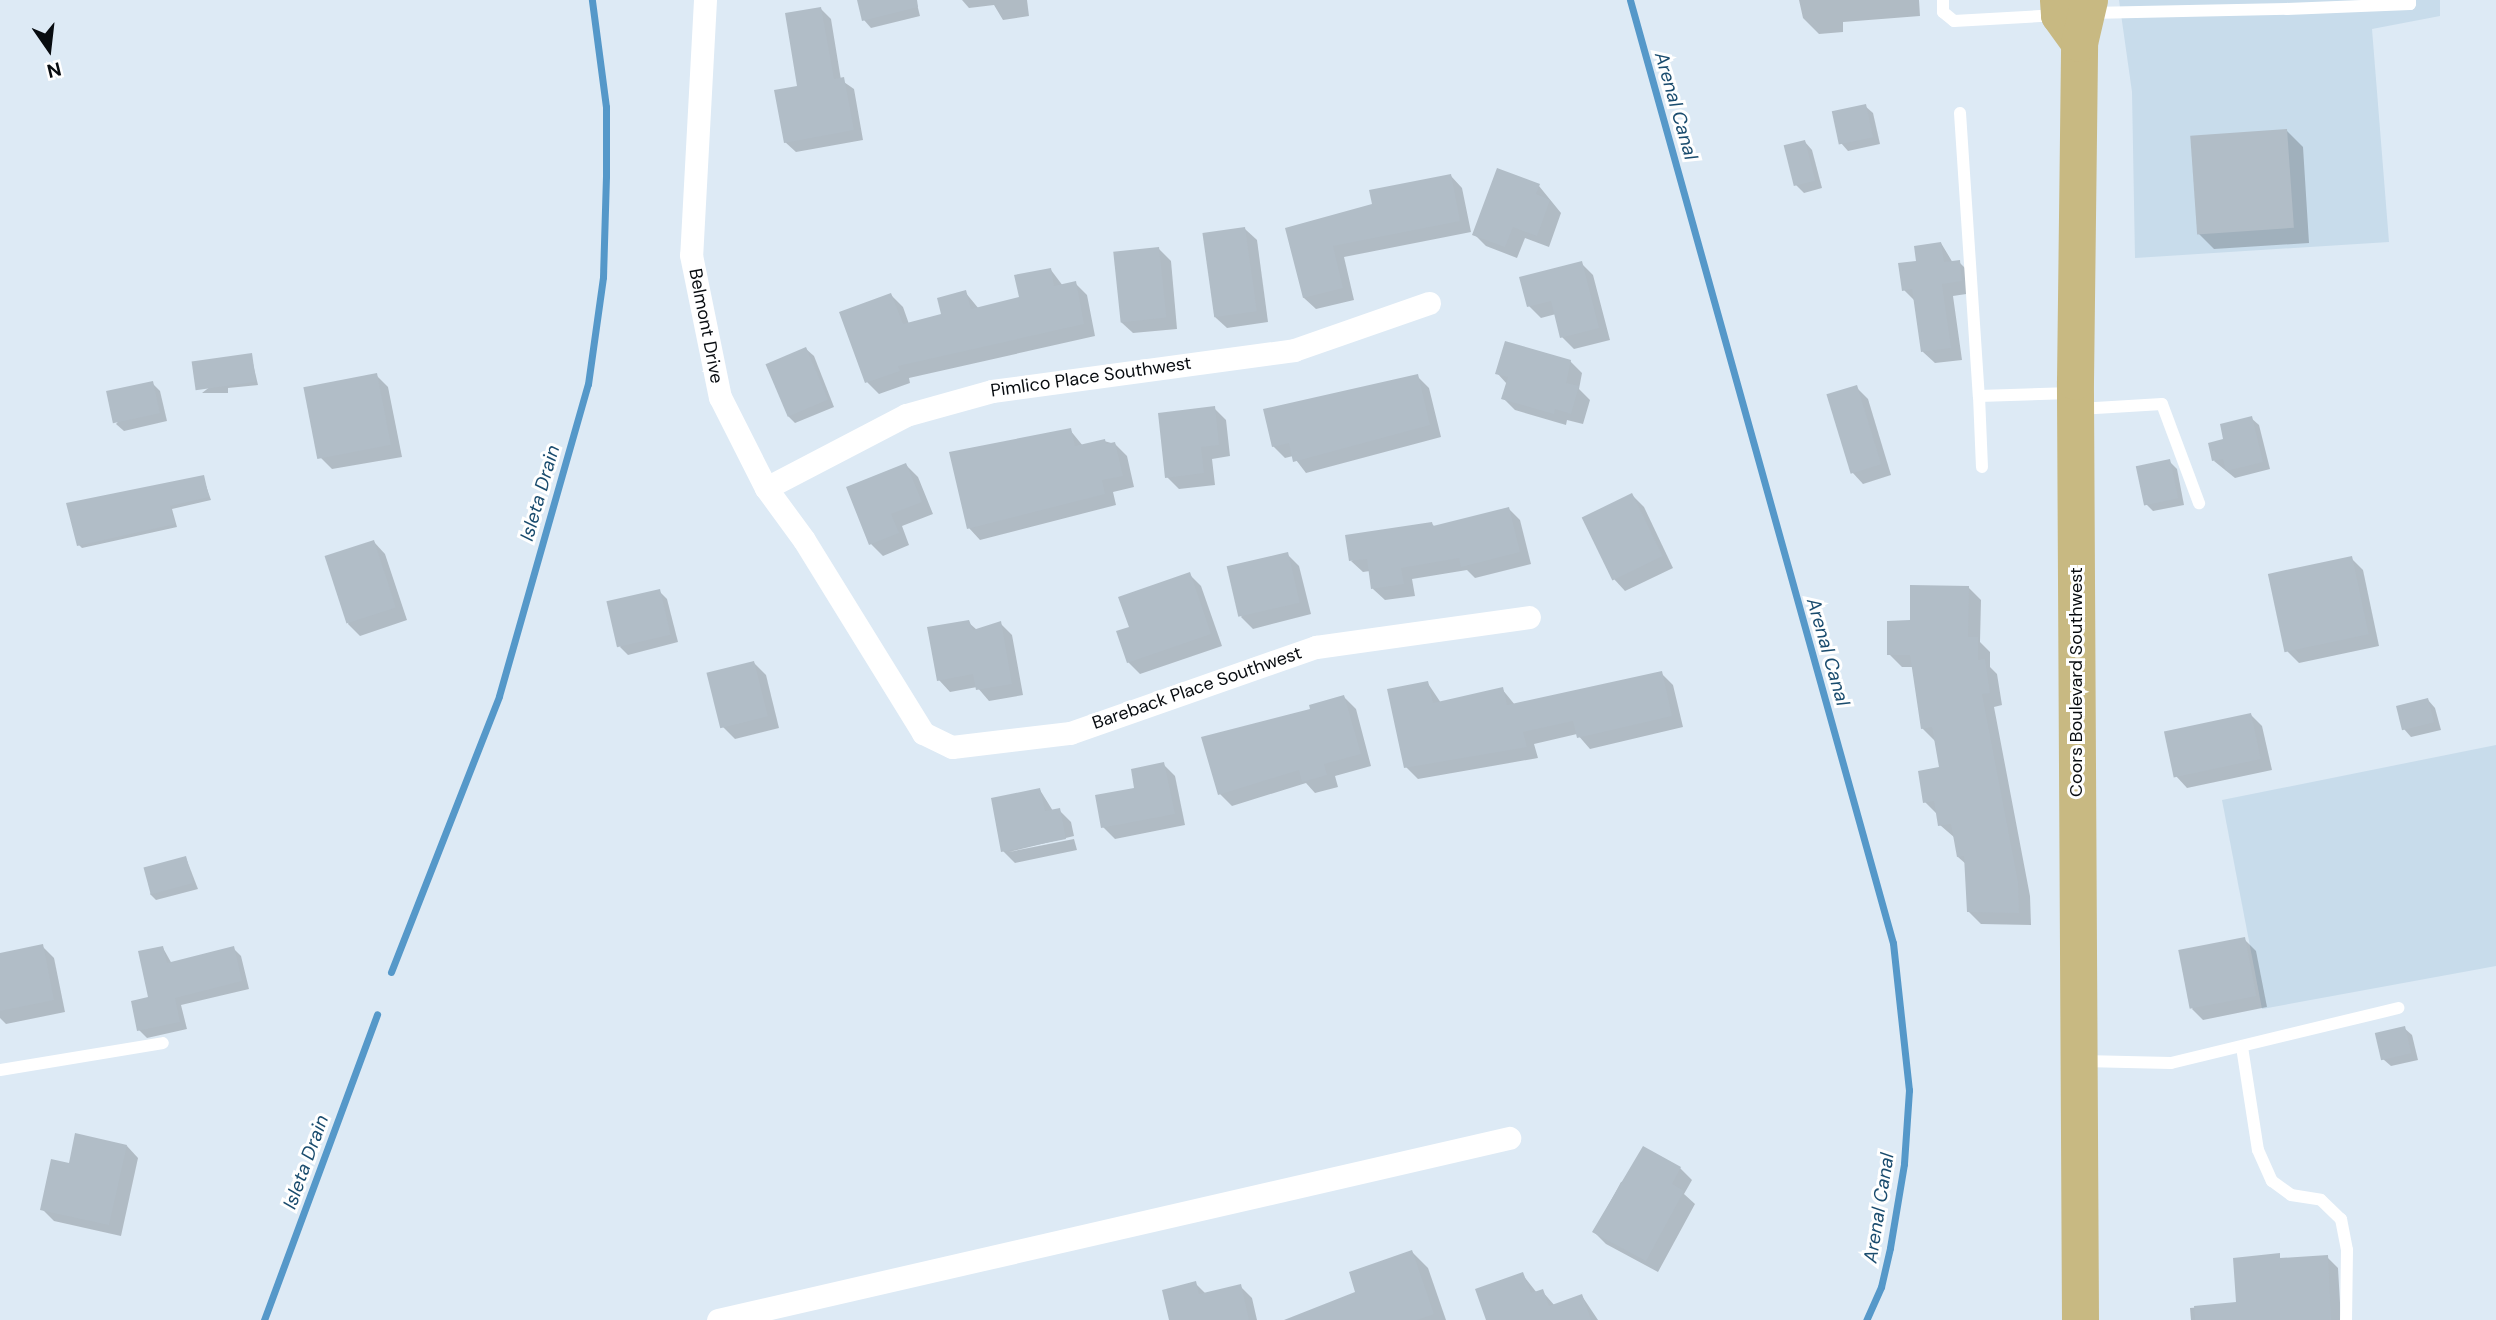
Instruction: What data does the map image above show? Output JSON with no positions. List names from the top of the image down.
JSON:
{
  "streets": {
    "main road": ["Coors Boulevard Southwest"],
    "street": ["Belmont Drive", "Pimlico Place Southwest", "Bareback Place Southwest"]
  },
  "crossings": [
    ["Belmont Drive", "Pimlico Place Southwest"],
    ["Belmont Drive", "Bareback Place Southwest"]
  ],
  "water": ["Arenal Canal", "Isleta Drain"],
  "north": "bottom"
}
